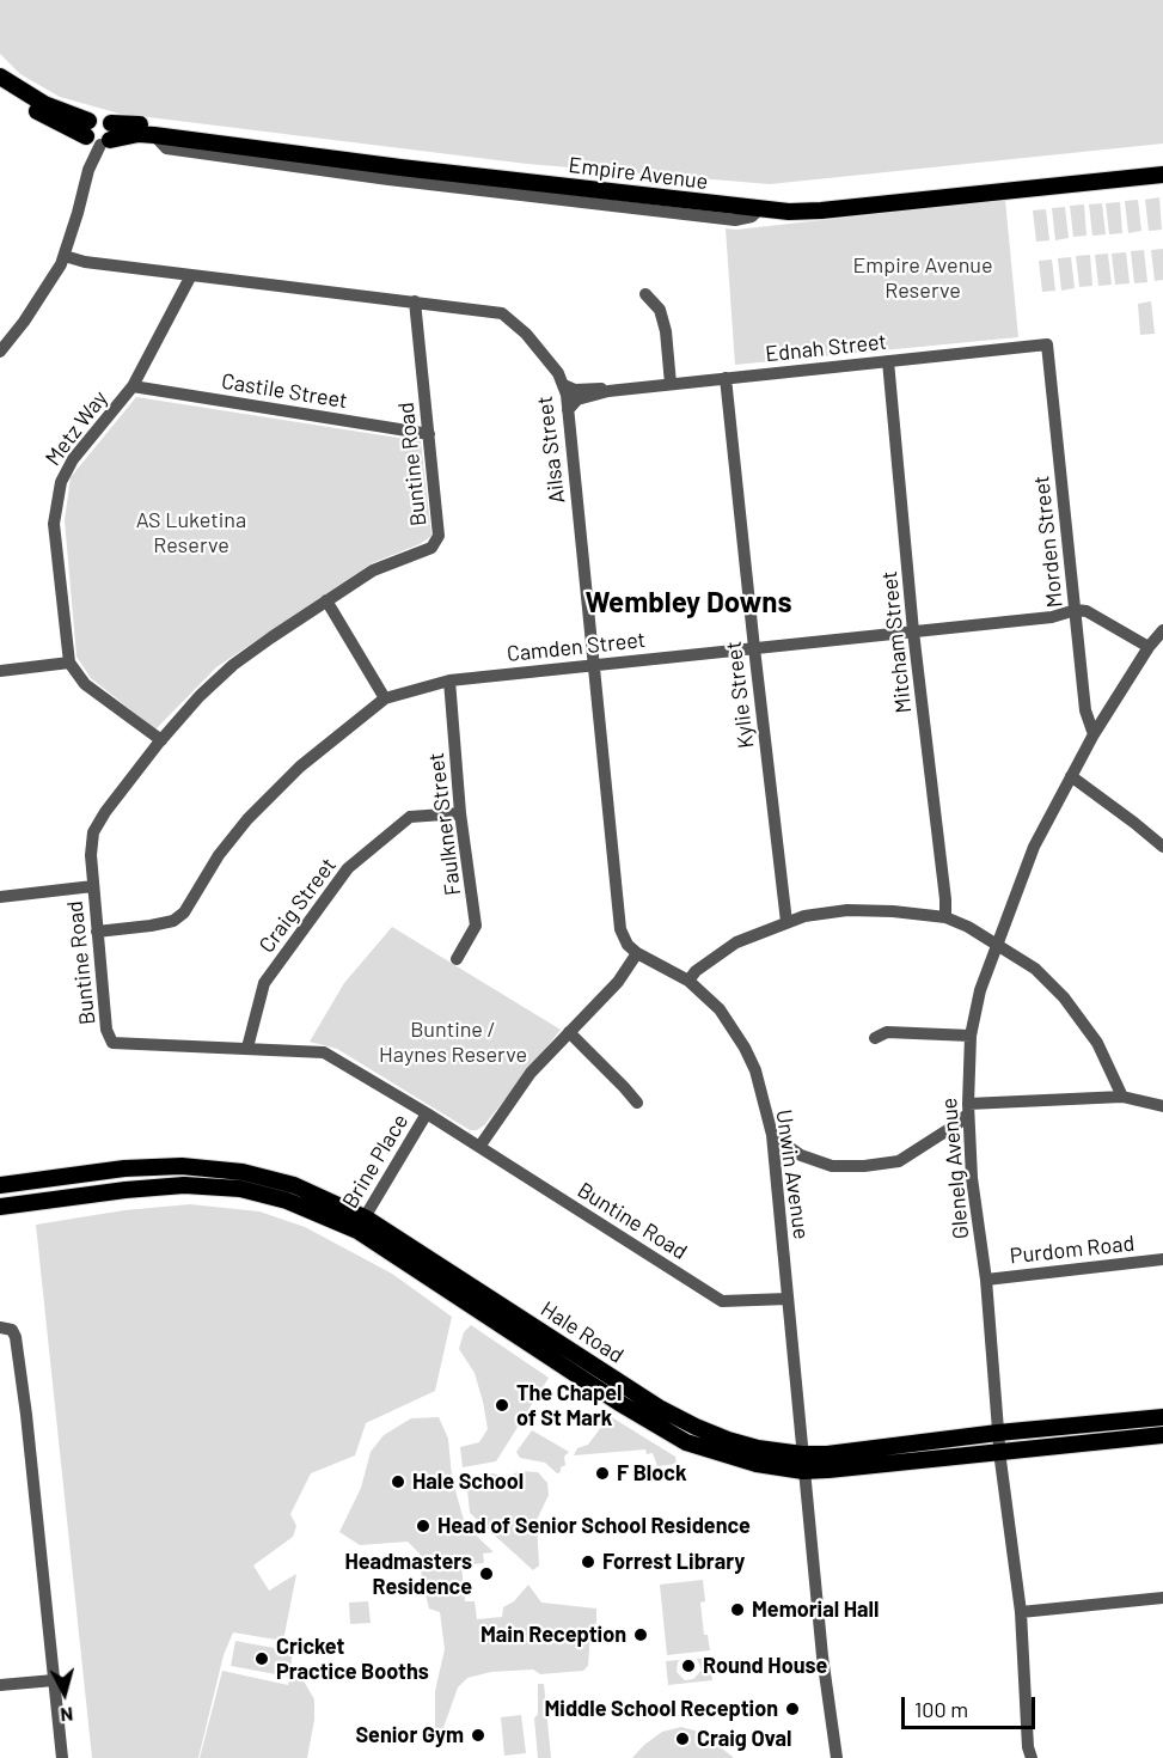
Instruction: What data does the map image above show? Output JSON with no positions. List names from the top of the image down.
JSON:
{
  "streets": {
    "main road": ["Empire Avenue", "Hale Road"],
    "street": [
      "Ednah Street",
      "Castile Street",
      "Metz Way",
      "Ailsa Street",
      "Buntine Road",
      "Morden Street",
      "Mitcham Street",
      "Camden Street",
      "Kylie Street",
      "Faulkner Street",
      "Craig Street",
      "Brine Place",
      "Glenelg Avenue",
      "Unwin Avenue",
      "Purdom Road"
    ]
  },
  "crossings": [
    ["Ednah Street", "Ailsa Street"],
    ["Ednah Street", "Morden Street"],
    ["Ednah Street", "Mitcham Street"],
    ["Ednah Street", "Kylie Street"],
    ["Castile Street", "Metz Way"],
    ["Castile Street", "Buntine Road"],
    ["Metz Way", "Ailsa Street"],
    ["Ailsa Street", "Buntine Road"],
    ["Ailsa Street", "Camden Street"],
    ["Ailsa Street", "Unwin Avenue"],
    ["Buntine Road", "Camden Street"],
    ["Buntine Road", "Craig Street"],
    ["Buntine Road", "Brine Place"],
    ["Buntine Road", "Unwin Avenue"],
    ["Morden Street", "Camden Street"],
    ["Morden Street", "Glenelg Avenue"],
    ["Mitcham Street", "Camden Street"],
    ["Camden Street", "Kylie Street"],
    ["Camden Street", "Faulkner Street"],
    ["Faulkner Street", "Craig Street"],
    ["Brine Place", "Hale Road"],
    ["Glenelg Avenue", "Purdom Road"],
    ["Glenelg Avenue", "Hale Road"],
    ["Unwin Avenue", "Hale Road"]
  ],
  "districts": ["Wembley Downs"],
  "parks": ["Empire Avenue Reserve", "AS Luketina Reserve", "Buntine / Haynes Reserve"],
  "places": [
    "The Chapel of St Mark",
    "F Block",
    "Hale School",
    "Head of Senior School Residence",
    "Forrest Library",
    "Headmasters Residence",
    "Memorial Hall",
    "Main Reception",
    "Cricket Practice Booths",
    "Round House",
    "Middle School Reception",
    "Senior Gym",
    "Craig Oval"
  ],
  "scale_bar": "100 m",
  "north": "bottom"
}
